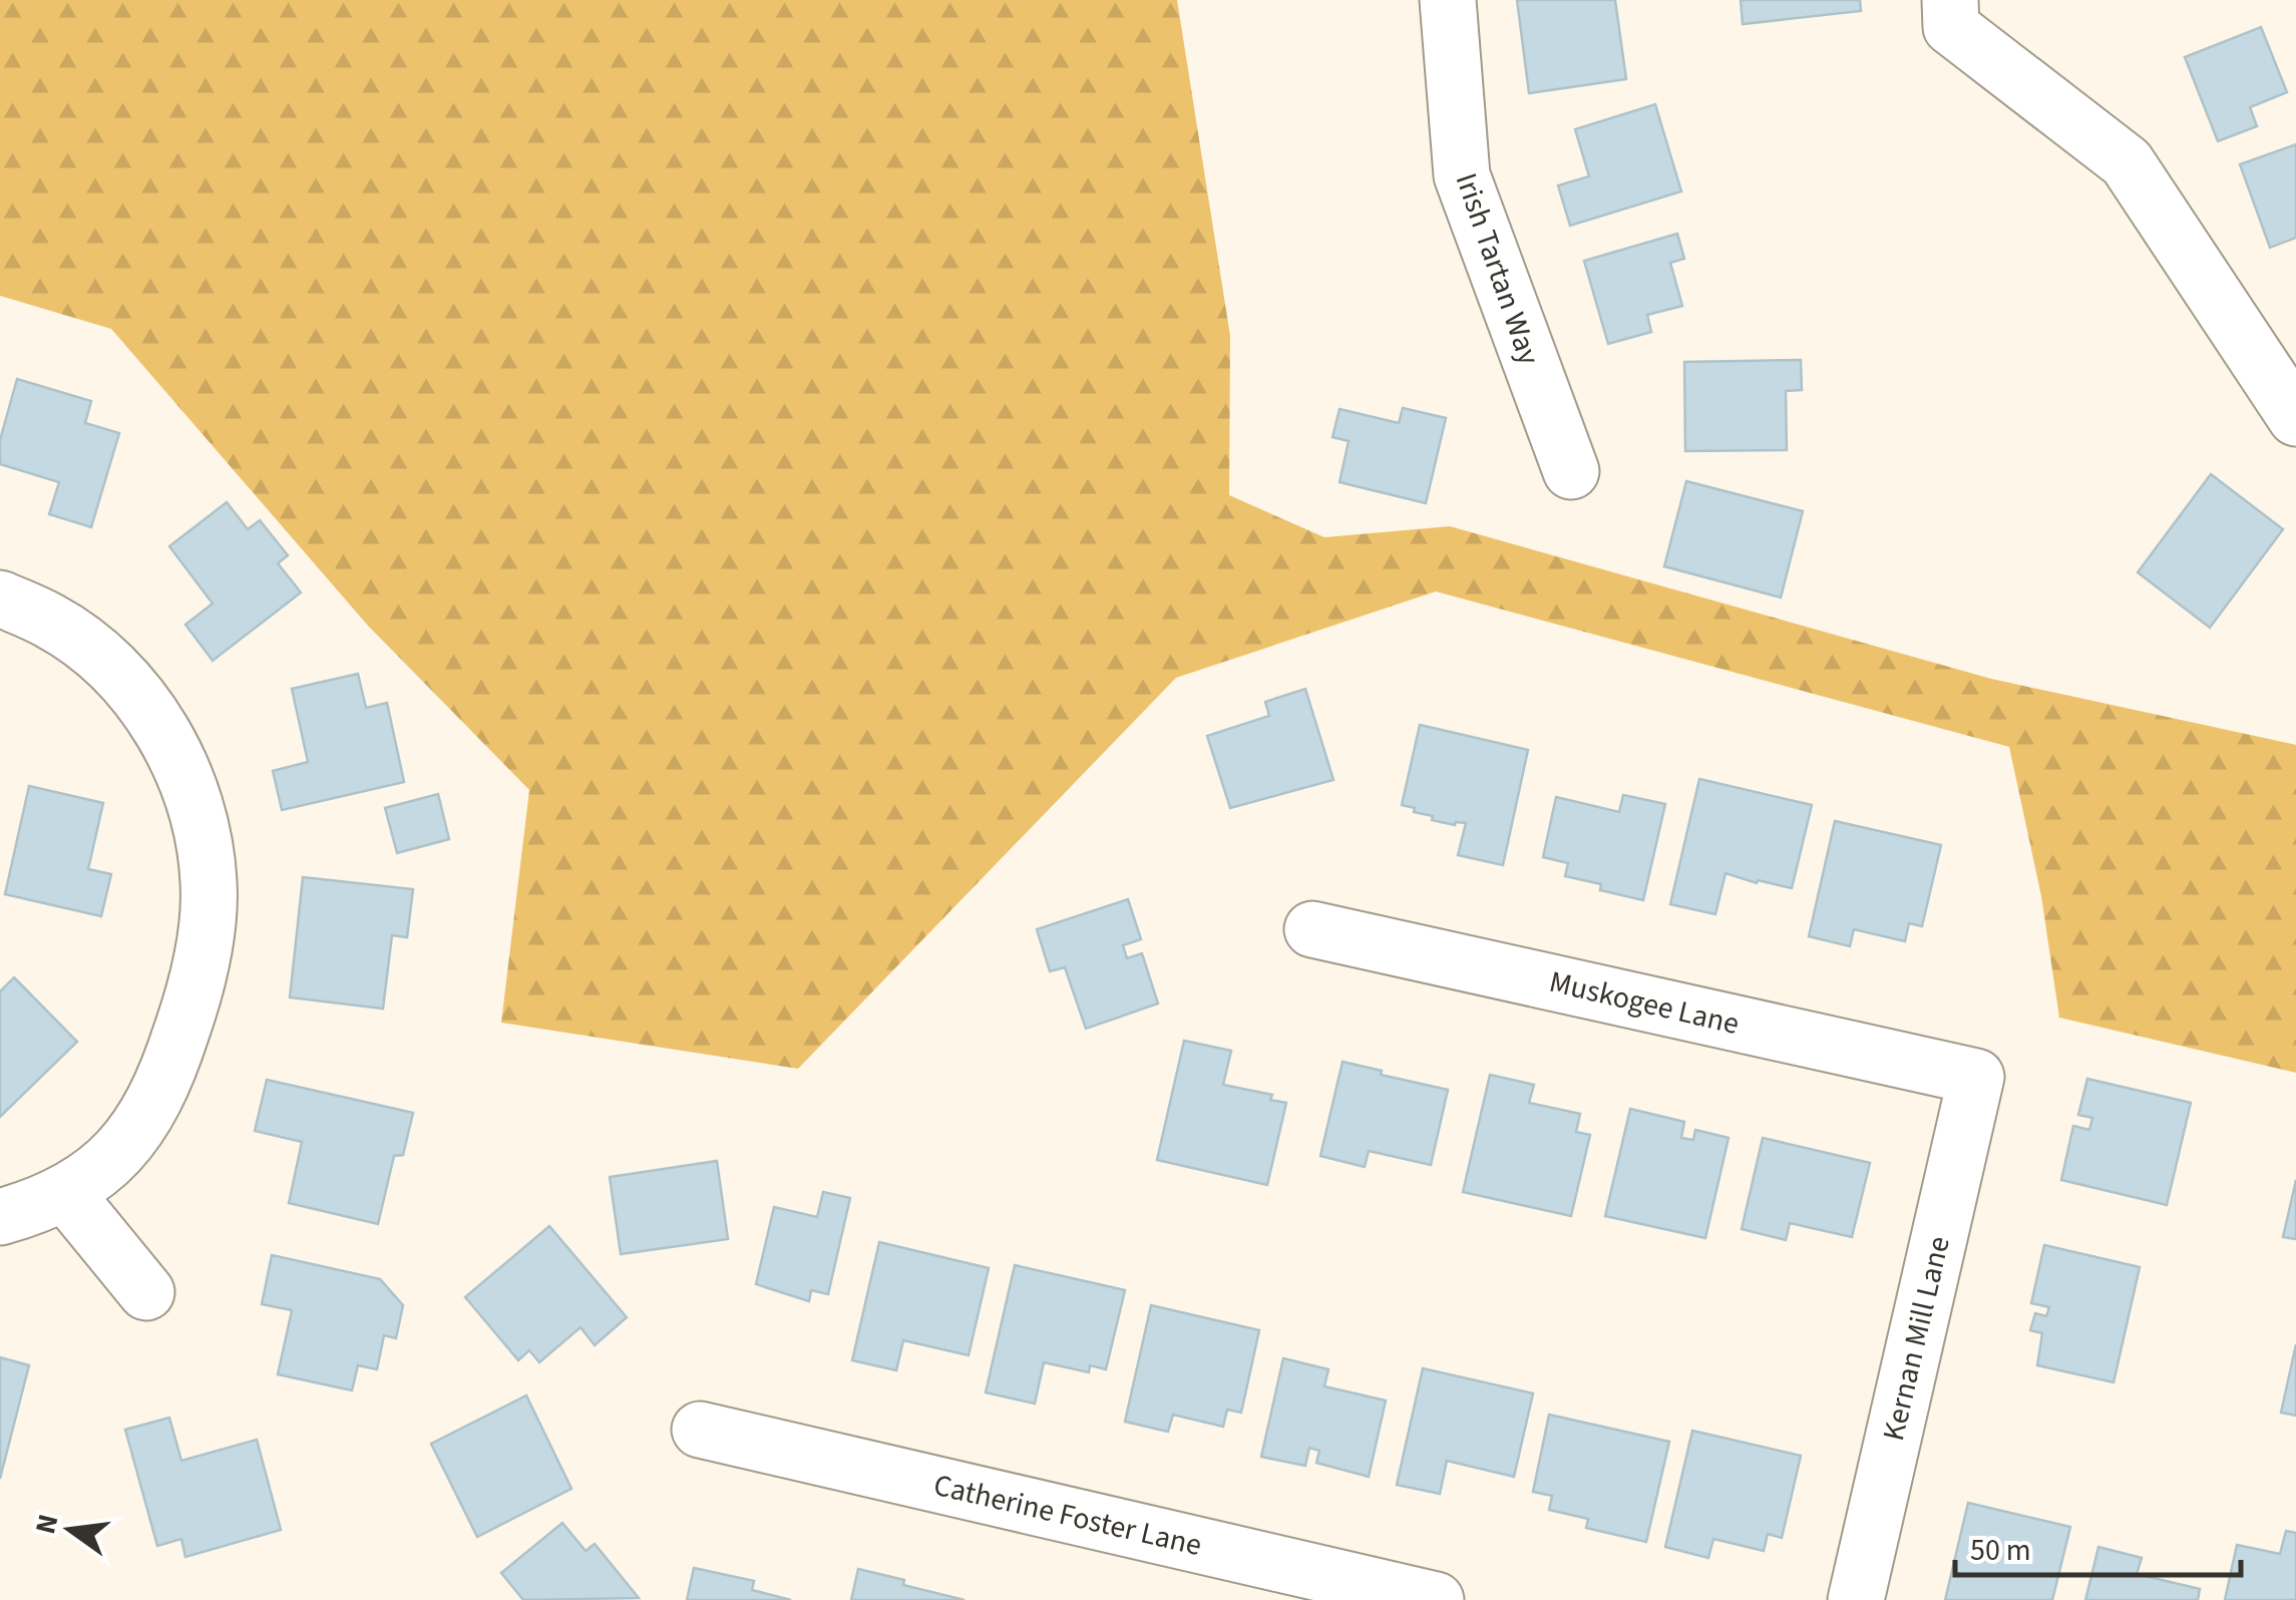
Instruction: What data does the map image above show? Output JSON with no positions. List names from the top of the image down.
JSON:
{
  "streets": {
    "street": [
      "Irish Tartan Way",
      "Muskogee Lane",
      "Kernan Mill Lane",
      "Catherine Foster Lane"
    ]
  },
  "crossings": [
    ["Muskogee Lane", "Kernan Mill Lane"]
  ],
  "scale_bar": "50 m",
  "north": "left"
}
